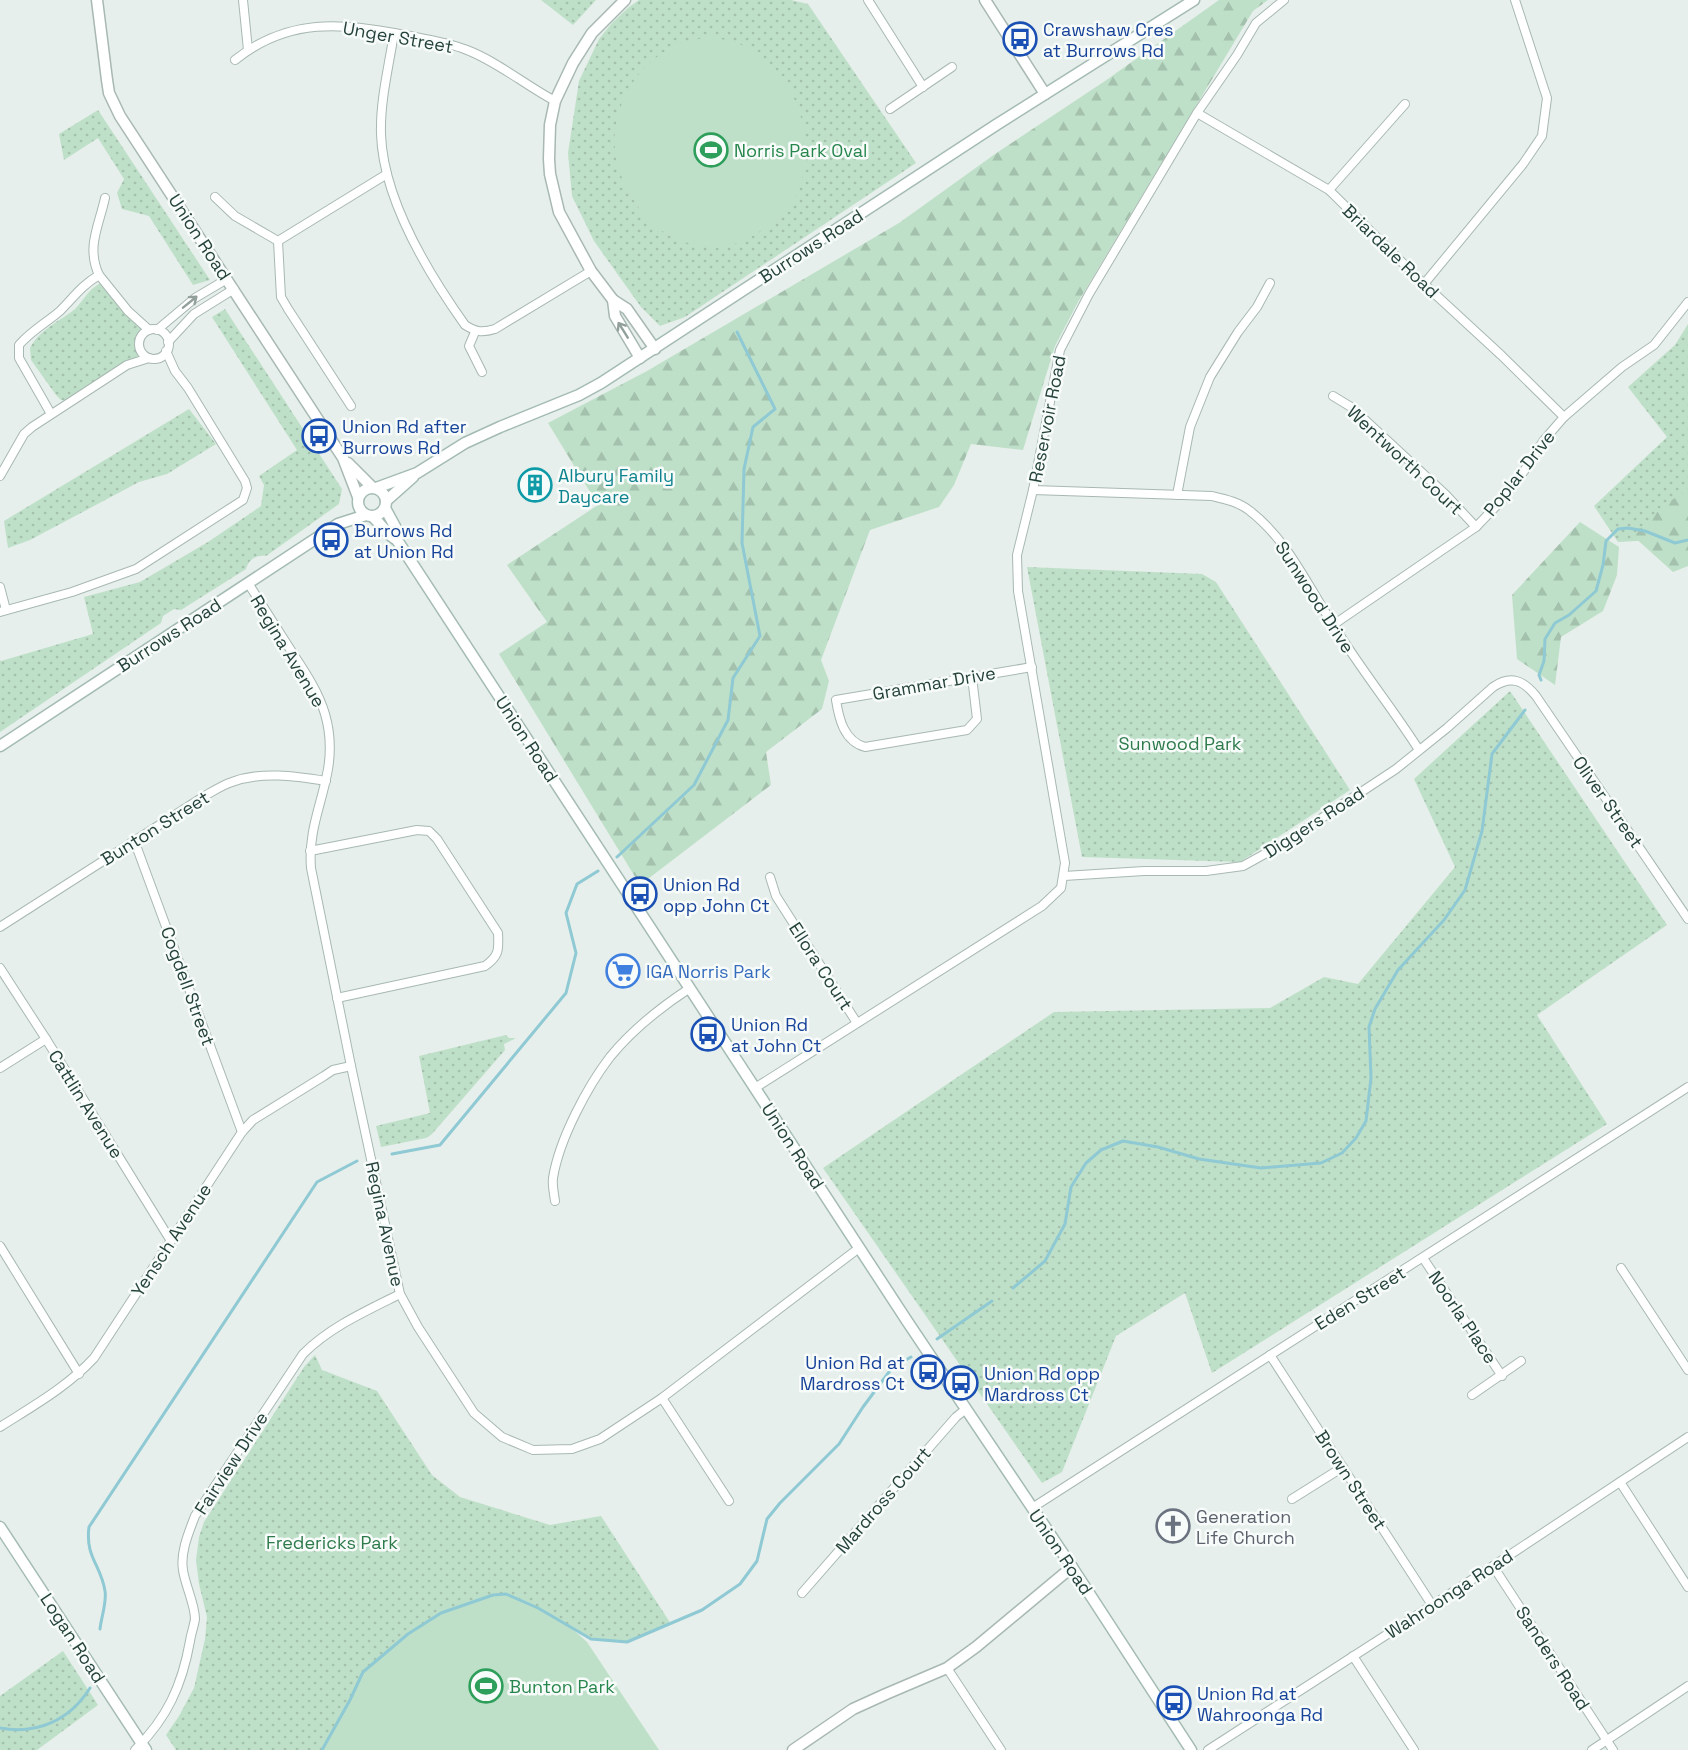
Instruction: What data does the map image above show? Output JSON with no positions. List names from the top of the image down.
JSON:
{
  "streets": {
    "main road": ["Union Road", "Burrows Road", "Logan Road"],
    "street": [
      "Unger Street",
      "Briardale Road",
      "Reservoir Road",
      "Wentworth Court",
      "Poplar Drive",
      "Sunwood Drive",
      "Regina Avenue",
      "Grammar Drive",
      "Oliver Street",
      "Diggers Road",
      "Bunton Street",
      "Ellora Court",
      "Cogdell Street",
      "Cattlin Avenue",
      "Yensch Avenue",
      "Eden Street",
      "Noorla Place",
      "Fairview Drive",
      "Brown Street",
      "Mardross Court",
      "Wahroonga Road",
      "Sanders Road"
    ]
  },
  "crossings": [
    ["Union Road", "Burrows Road"],
    ["Union Road", "Regina Avenue"],
    ["Union Road", "Eden Street"],
    ["Union Road", "Mardross Court"],
    ["Burrows Road", "Regina Avenue"],
    ["Briardale Road", "Reservoir Road"],
    ["Briardale Road", "Poplar Drive"],
    ["Reservoir Road", "Sunwood Drive"],
    ["Reservoir Road", "Grammar Drive"],
    ["Reservoir Road", "Diggers Road"],
    ["Wentworth Court", "Poplar Drive"],
    ["Poplar Drive", "Sunwood Drive"],
    ["Sunwood Drive", "Diggers Road"],
    ["Regina Avenue", "Bunton Street"],
    ["Regina Avenue", "Yensch Avenue"],
    ["Regina Avenue", "Fairview Drive"],
    ["Oliver Street", "Diggers Road"],
    ["Bunton Street", "Cogdell Street"],
    ["Cogdell Street", "Yensch Avenue"],
    ["Cattlin Avenue", "Yensch Avenue"],
    ["Eden Street", "Noorla Place"],
    ["Eden Street", "Brown Street"],
    ["Fairview Drive", "Logan Road"],
    ["Brown Street", "Wahroonga Road"],
    ["Wahroonga Road", "Sanders Road"]
  ],
  "parks": ["Sunwood Park", "Fredericks Park"],
  "places": {
    "bus stop": [
      "Crawshaw Cres at Burrows Rd",
      "Union Rd after Burrows Rd",
      "Burrows Rd at Union Rd",
      "Union Rd opp John Ct",
      "Union Rd at John Ct",
      "Union Rd at Mardross Ct",
      "Union Rd opp Mardross Ct",
      "Union Rd at Wahroonga Rd"
    ],
    "sports": ["Norris Park Oval", "Bunton Park"],
    "building": ["Albury Family Daycare"],
    "supermarket": ["IGA Norris Park"],
    "church": ["Generation Life Church"]
  }
}
